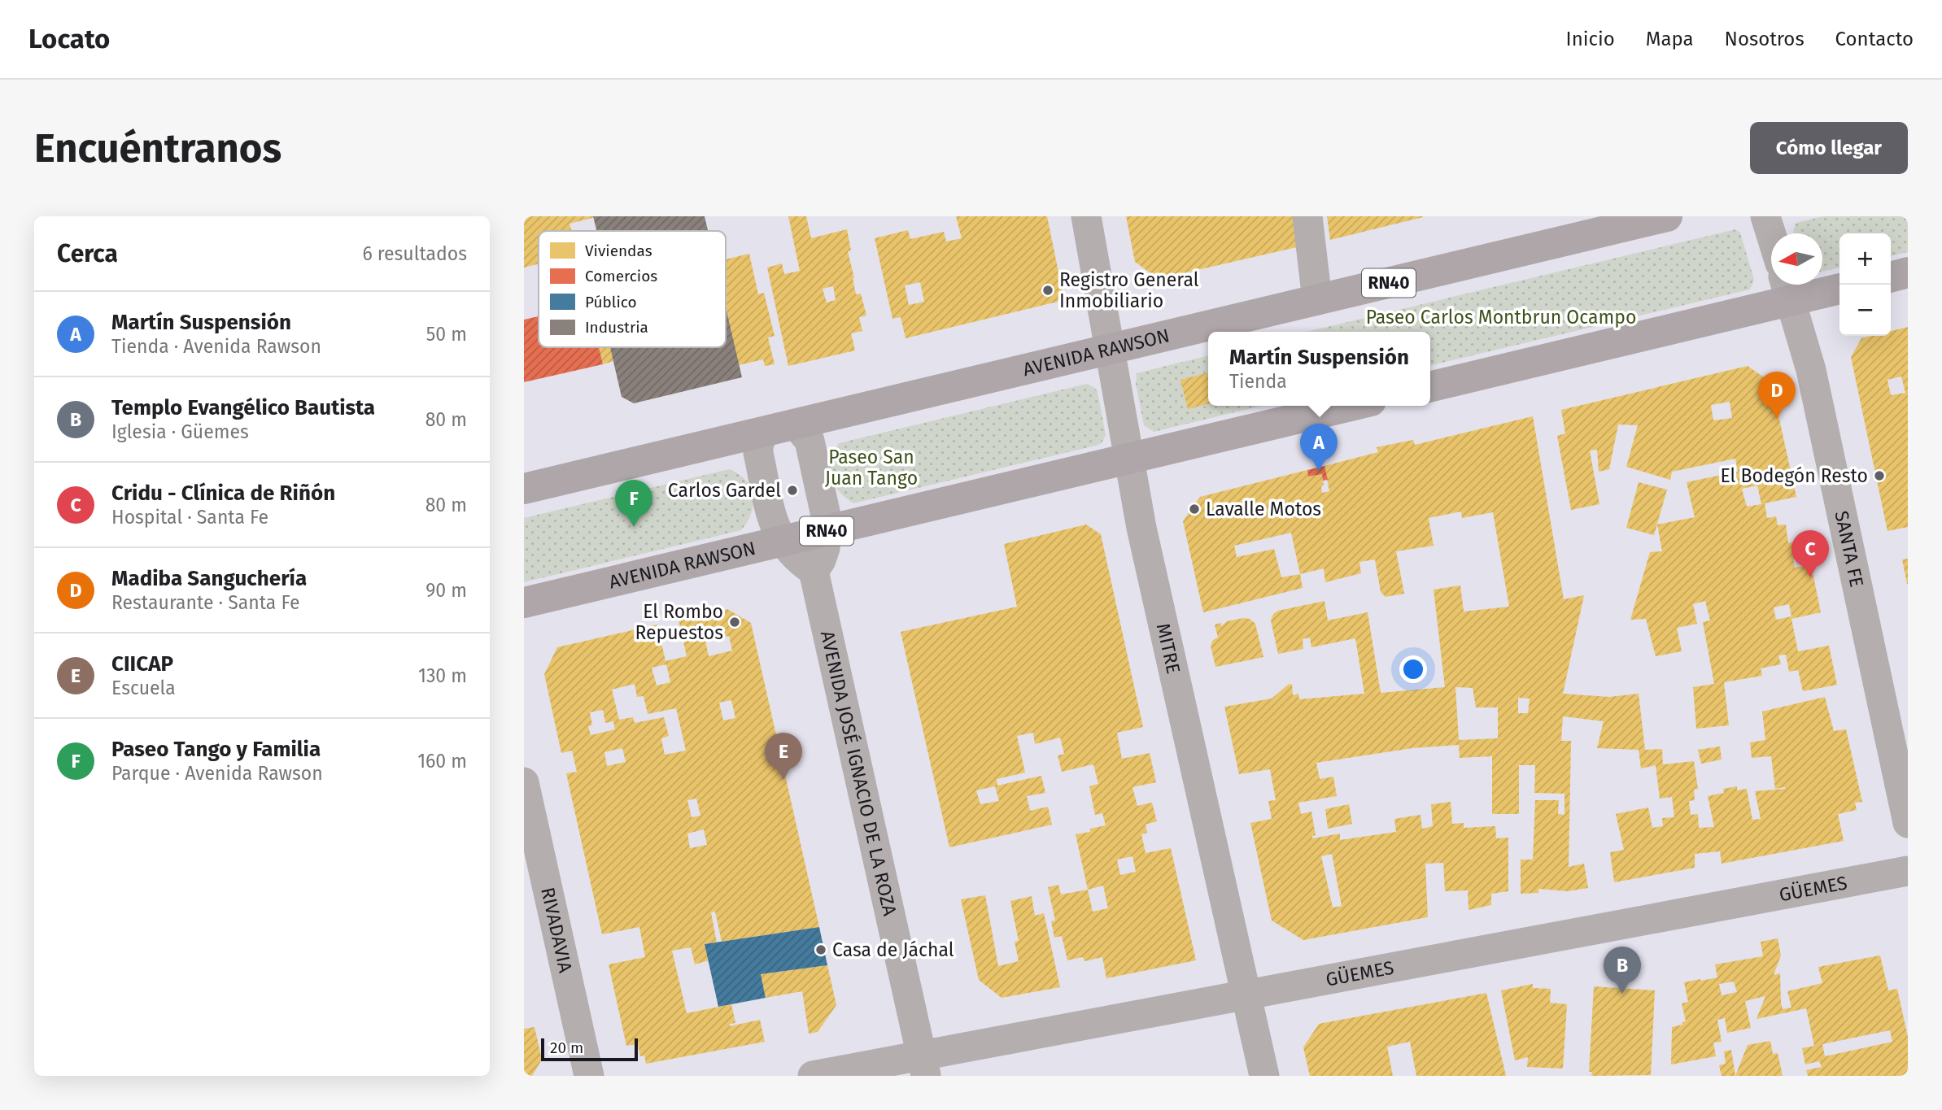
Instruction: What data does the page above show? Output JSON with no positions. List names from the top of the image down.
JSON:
{
  "streets": {
    "main road": ["RN40", "AVENIDA RAWSON"],
    "street": [
      "SANTA FE",
      "MITRE",
      "AVENIDA JOSÉ IGNACIO DE LA ROZA",
      "GÜEMES",
      "RIVADAVIA"
    ]
  },
  "crossings": [
    ["AVENIDA RAWSON", "MITRE"],
    ["MITRE", "GÜEMES"],
    ["AVENIDA JOSÉ IGNACIO DE LA ROZA", "GÜEMES"]
  ],
  "parks": ["Paseo Carlos Montbrun Ocampo", "Paseo San Juan Tango"],
  "places": [
    "Registro General Inmobiliario",
    "El Bodegón Resto",
    "Carlos Gardel",
    "Lavalle Motos",
    "El Rombo Repuestos",
    "Casa de Jáchal"
  ],
  "legend": [
    "Viviendas",
    "Comercios",
    "Público",
    "Industria"
  ],
  "scale_bar": "20 m",
  "north": "left",
  "page": {
    "header": "Locato",
    "nav": [
      "Inicio",
      "Mapa",
      "Nosotros",
      "Contacto"
    ],
    "buttons": "Cómo llegar",
    "title": "Encuéntranos",
    "heading": ["Cerca", "6 resultados"],
    "map_buttons": ["+", "−"],
    "list": [
      {
        "mark": "A",
        "name": "Martín Suspensión",
        "note": "Tienda · Avenida Rawson",
        "value": "50 m"
      },
      {
        "mark": "B",
        "name": "Templo Evangélico Bautista",
        "note": "Iglesia · Güemes",
        "value": "80 m"
      },
      {
        "mark": "C",
        "name": "Cridu - Clínica de Riñón",
        "note": "Hospital · Santa Fe",
        "value": "80 m"
      },
      {
        "mark": "D",
        "name": "Madiba Sanguchería",
        "note": "Restaurante · Santa Fe",
        "value": "90 m"
      },
      {
        "mark": "E",
        "name": "CIICAP",
        "note": "Escuela",
        "value": "130 m"
      },
      {
        "mark": "F",
        "name": "Paseo Tango y Familia",
        "note": "Parque · Avenida Rawson",
        "value": "160 m"
      }
    ],
    "popup": ["Martín Suspensión", "Tienda"],
    "pins": [
      "D",
      "A",
      "F",
      "C",
      "E",
      "B"
    ],
    "scale": "20 m"
  }
}
